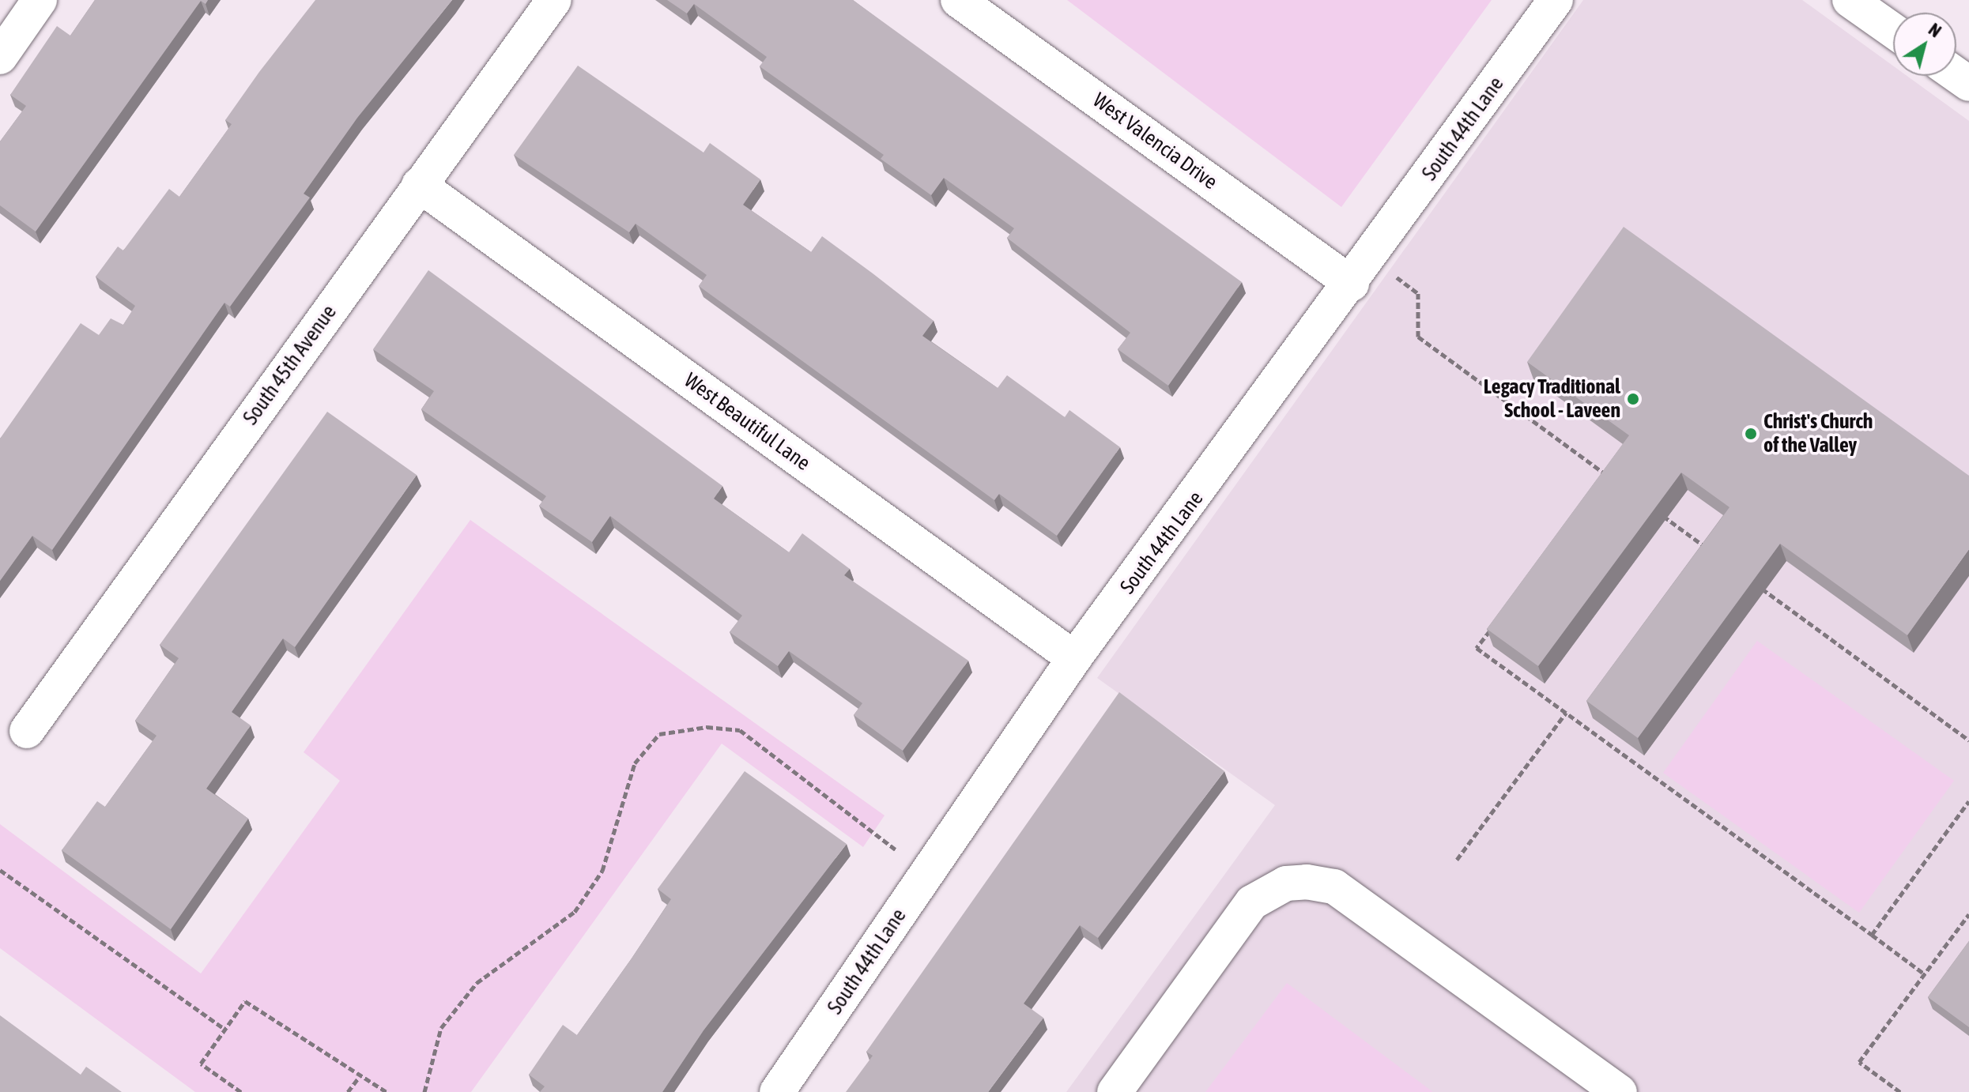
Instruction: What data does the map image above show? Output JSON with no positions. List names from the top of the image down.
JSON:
{
  "streets": {
    "street": [
      "South 44th Lane",
      "West Valencia Drive",
      "South 45th Avenue",
      "West Beautiful Lane"
    ]
  },
  "crossings": [
    ["South 44th Lane", "West Valencia Drive"],
    ["South 44th Lane", "West Beautiful Lane"],
    ["South 45th Avenue", "West Beautiful Lane"]
  ],
  "places": ["Legacy Traditional School - Laveen", "Christ's Church of the Valley"],
  "north": "top right"
}
